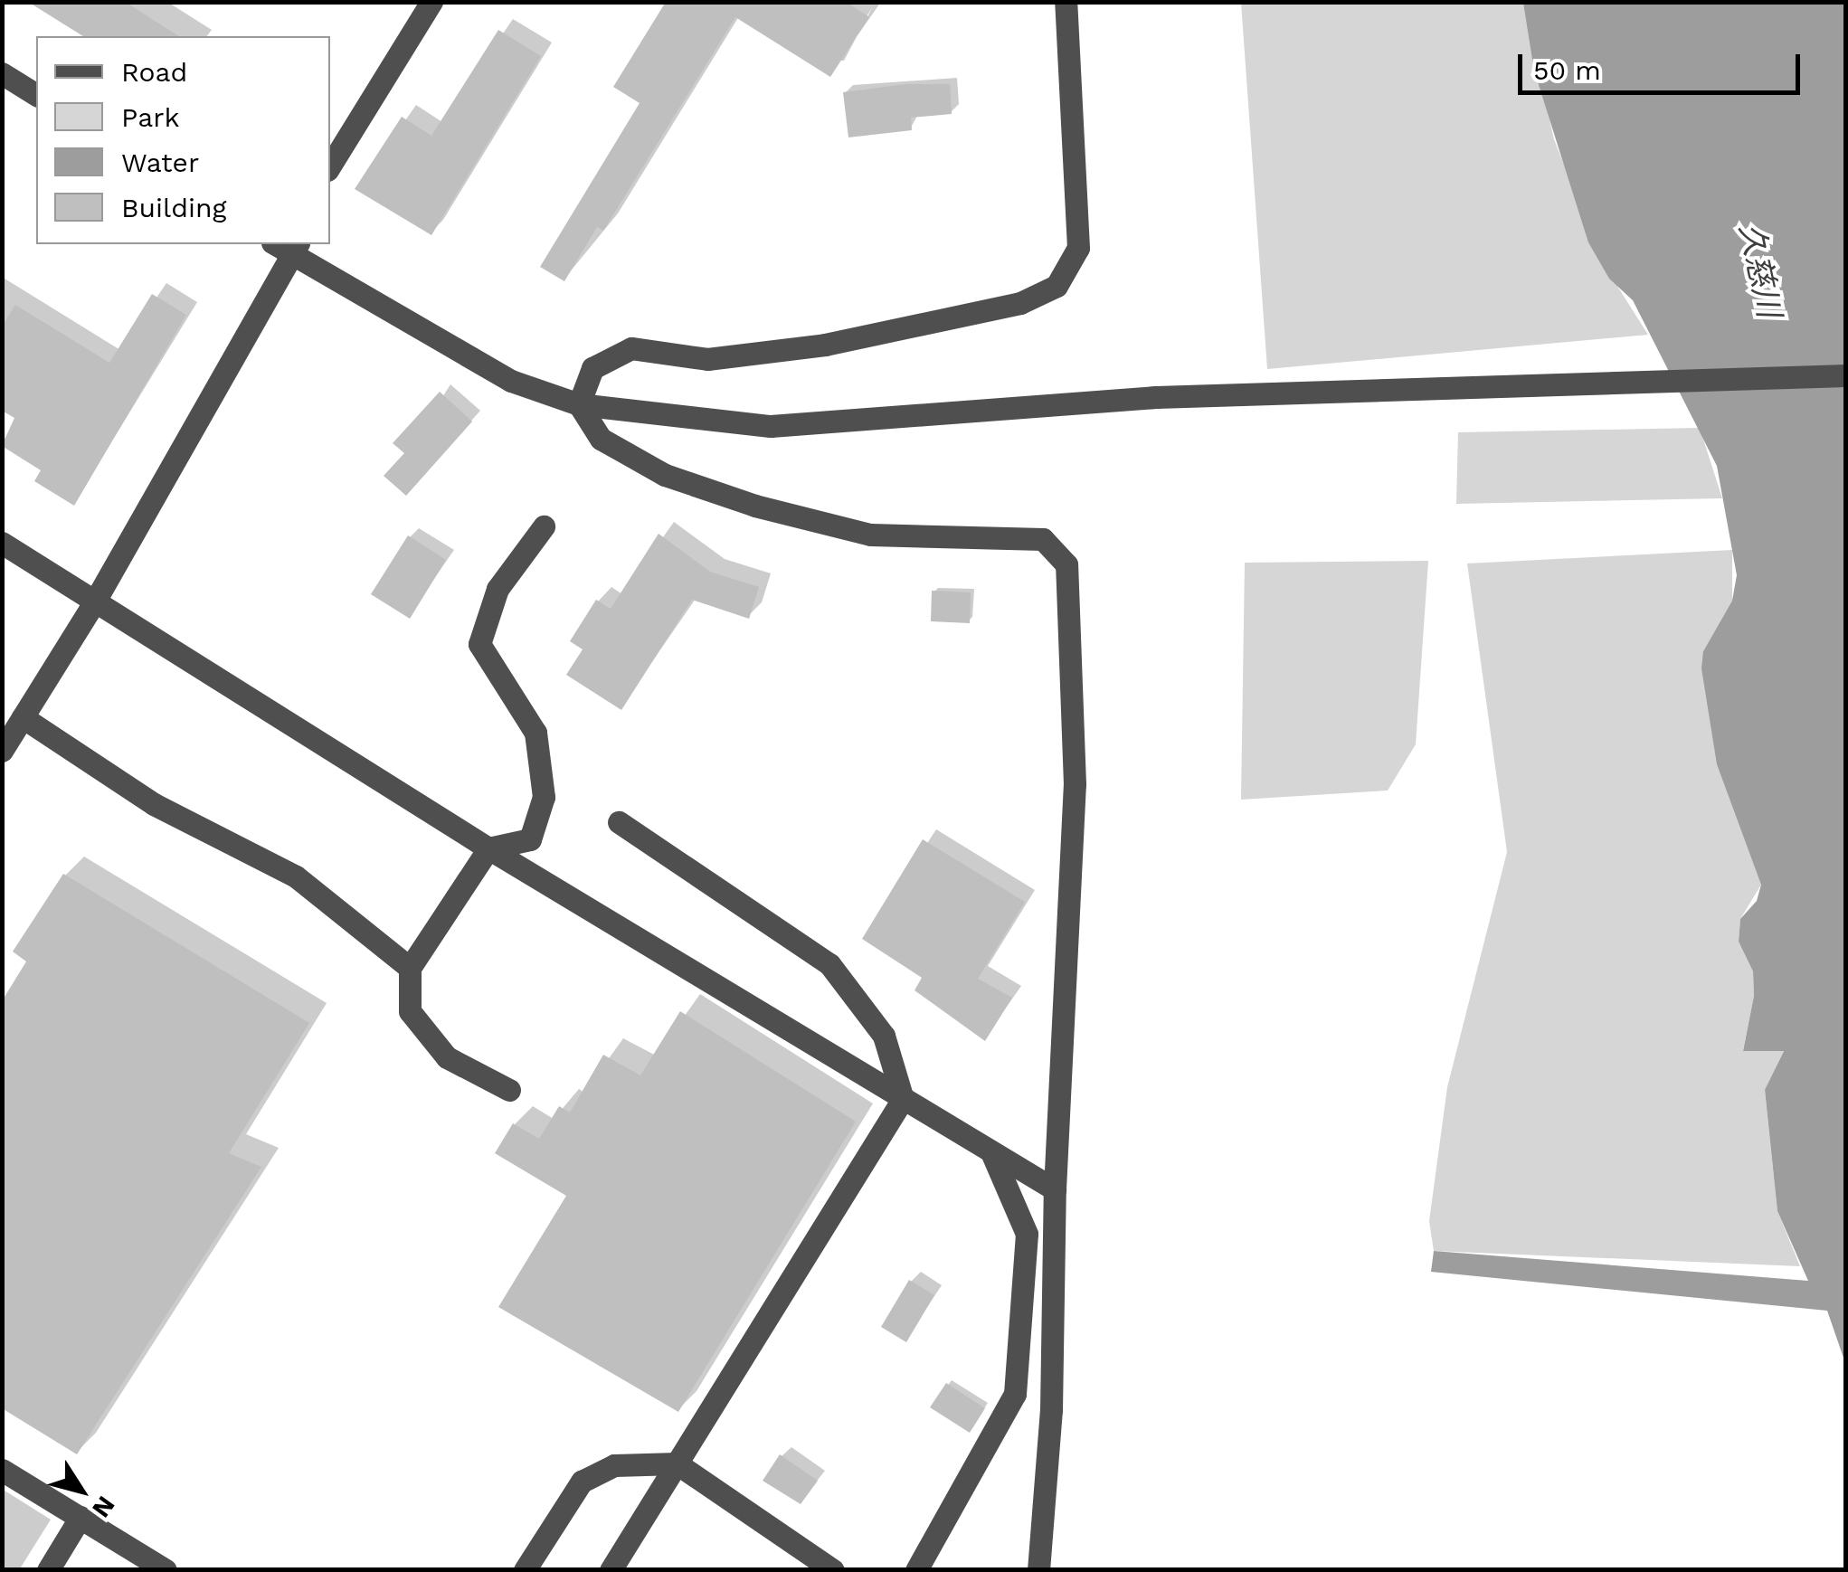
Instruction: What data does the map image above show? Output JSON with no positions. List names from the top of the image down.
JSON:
{
  "water": ["久慈川"],
  "legend": [
    "Road",
    "Park",
    "Water",
    "Building"
  ],
  "scale_bar": "50 m",
  "north": "bottom right"
}
